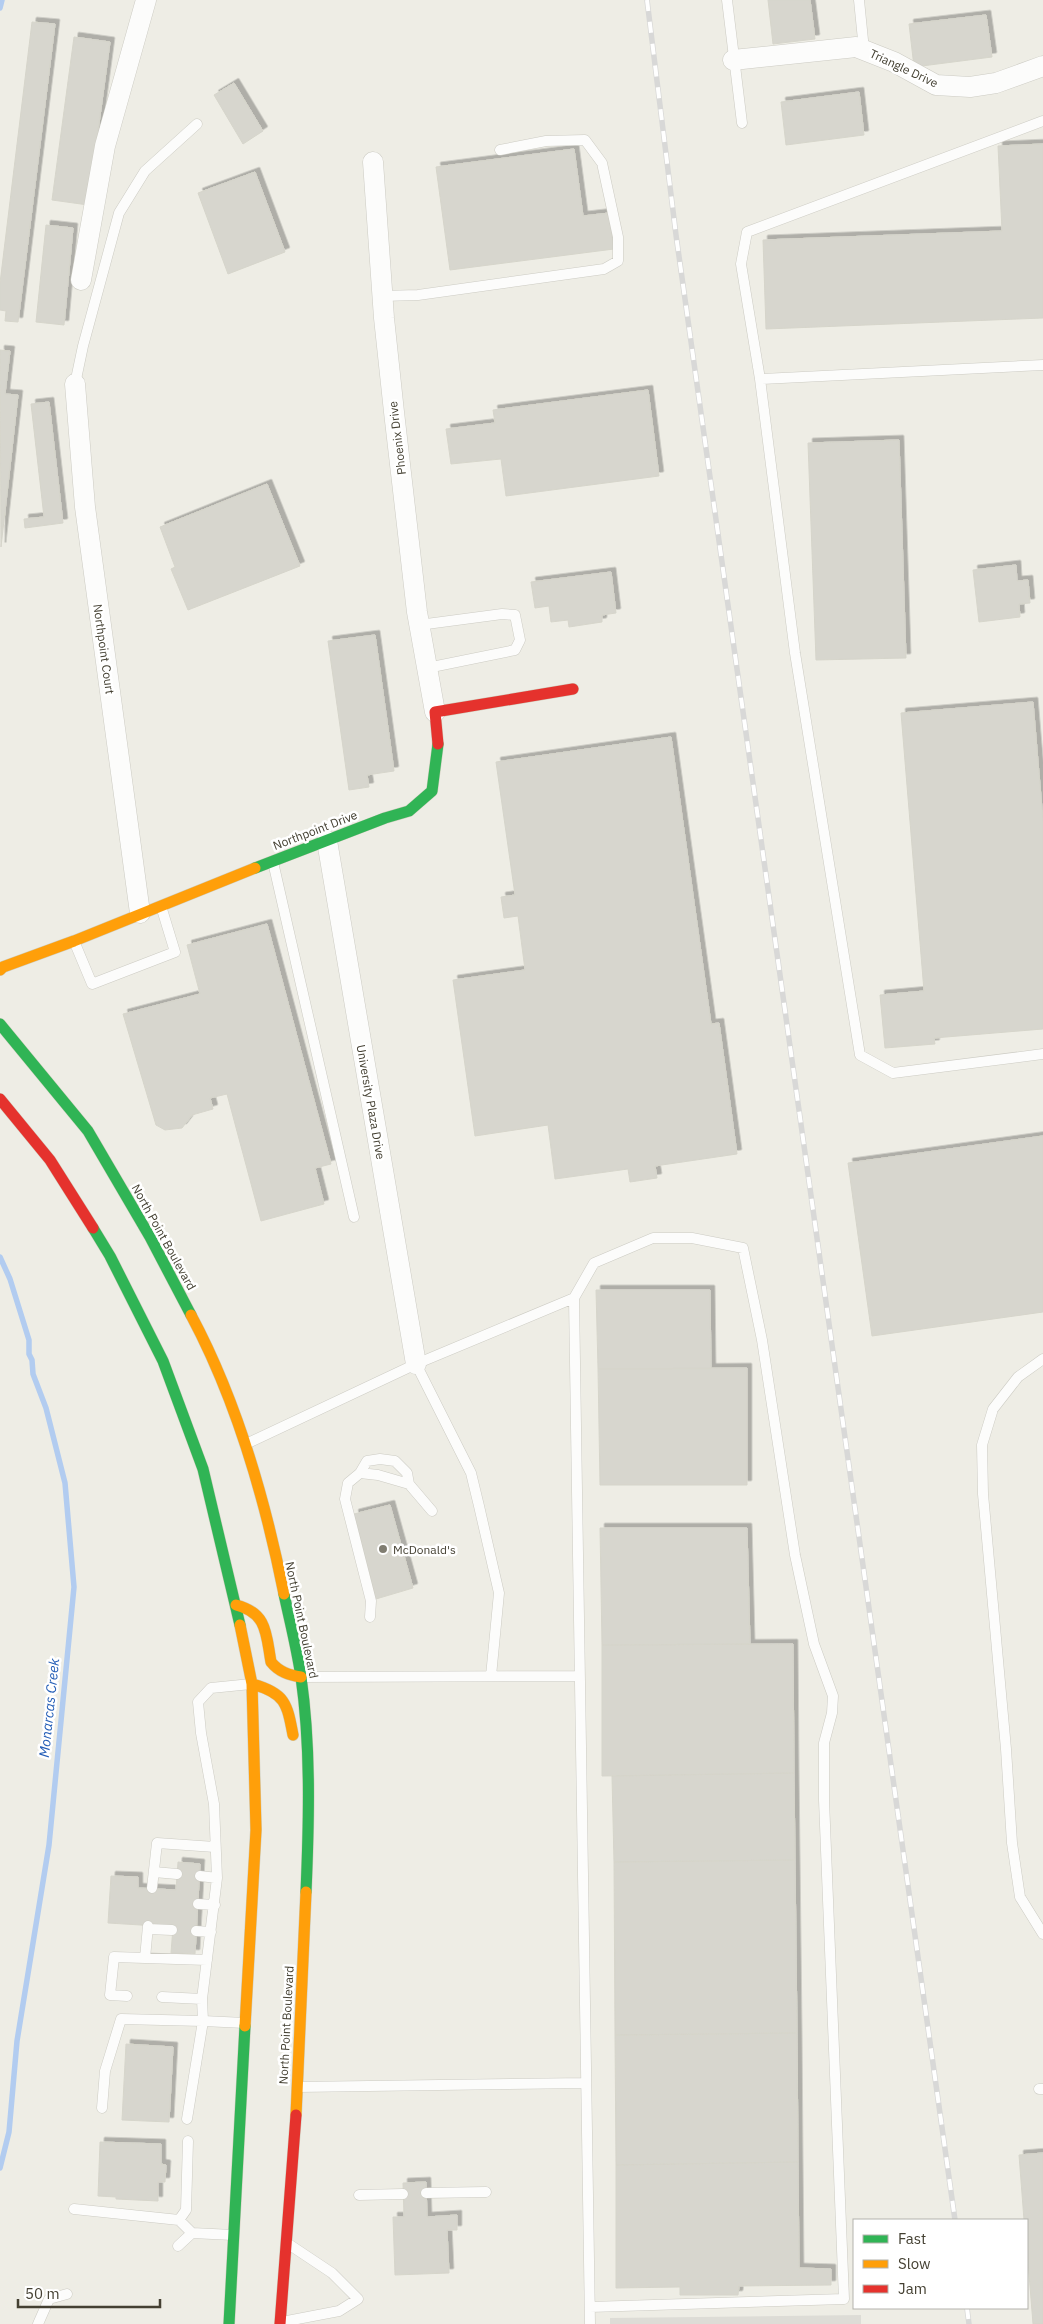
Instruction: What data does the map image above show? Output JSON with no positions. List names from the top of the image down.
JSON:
{
  "streets": {
    "main road": ["Northpoint Drive", "North Point Boulevard"],
    "street": [
      "Triangle Drive",
      "Phoenix Drive",
      "Northpoint Court",
      "University Plaza Drive"
    ]
  },
  "crossings": [
    ["Phoenix Drive", "Northpoint Drive"],
    ["Northpoint Court", "Northpoint Drive"],
    ["Northpoint Drive", "University Plaza Drive"]
  ],
  "water": ["Monarcas Creek"],
  "places": ["McDonald's"],
  "legend": ["Fast", "Slow", "Jam"],
  "scale_bar": "50 m"
}
